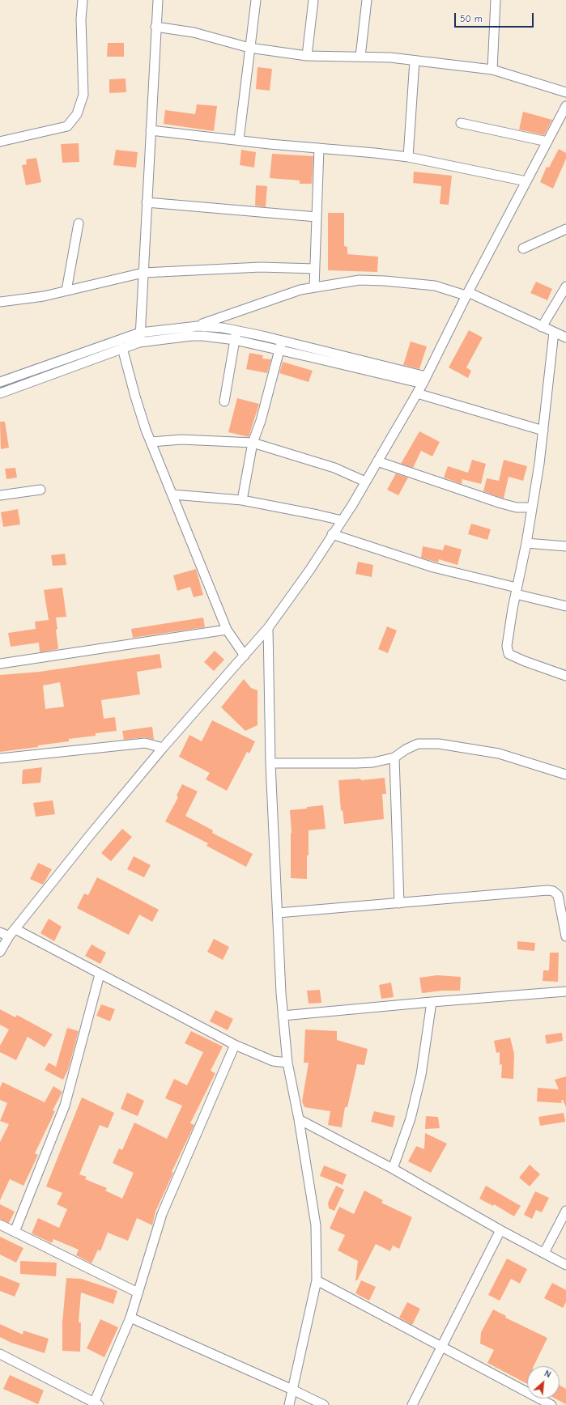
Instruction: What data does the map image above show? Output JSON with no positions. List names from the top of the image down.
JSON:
{
  "scale_bar": "50 m",
  "north": "top right"
}
